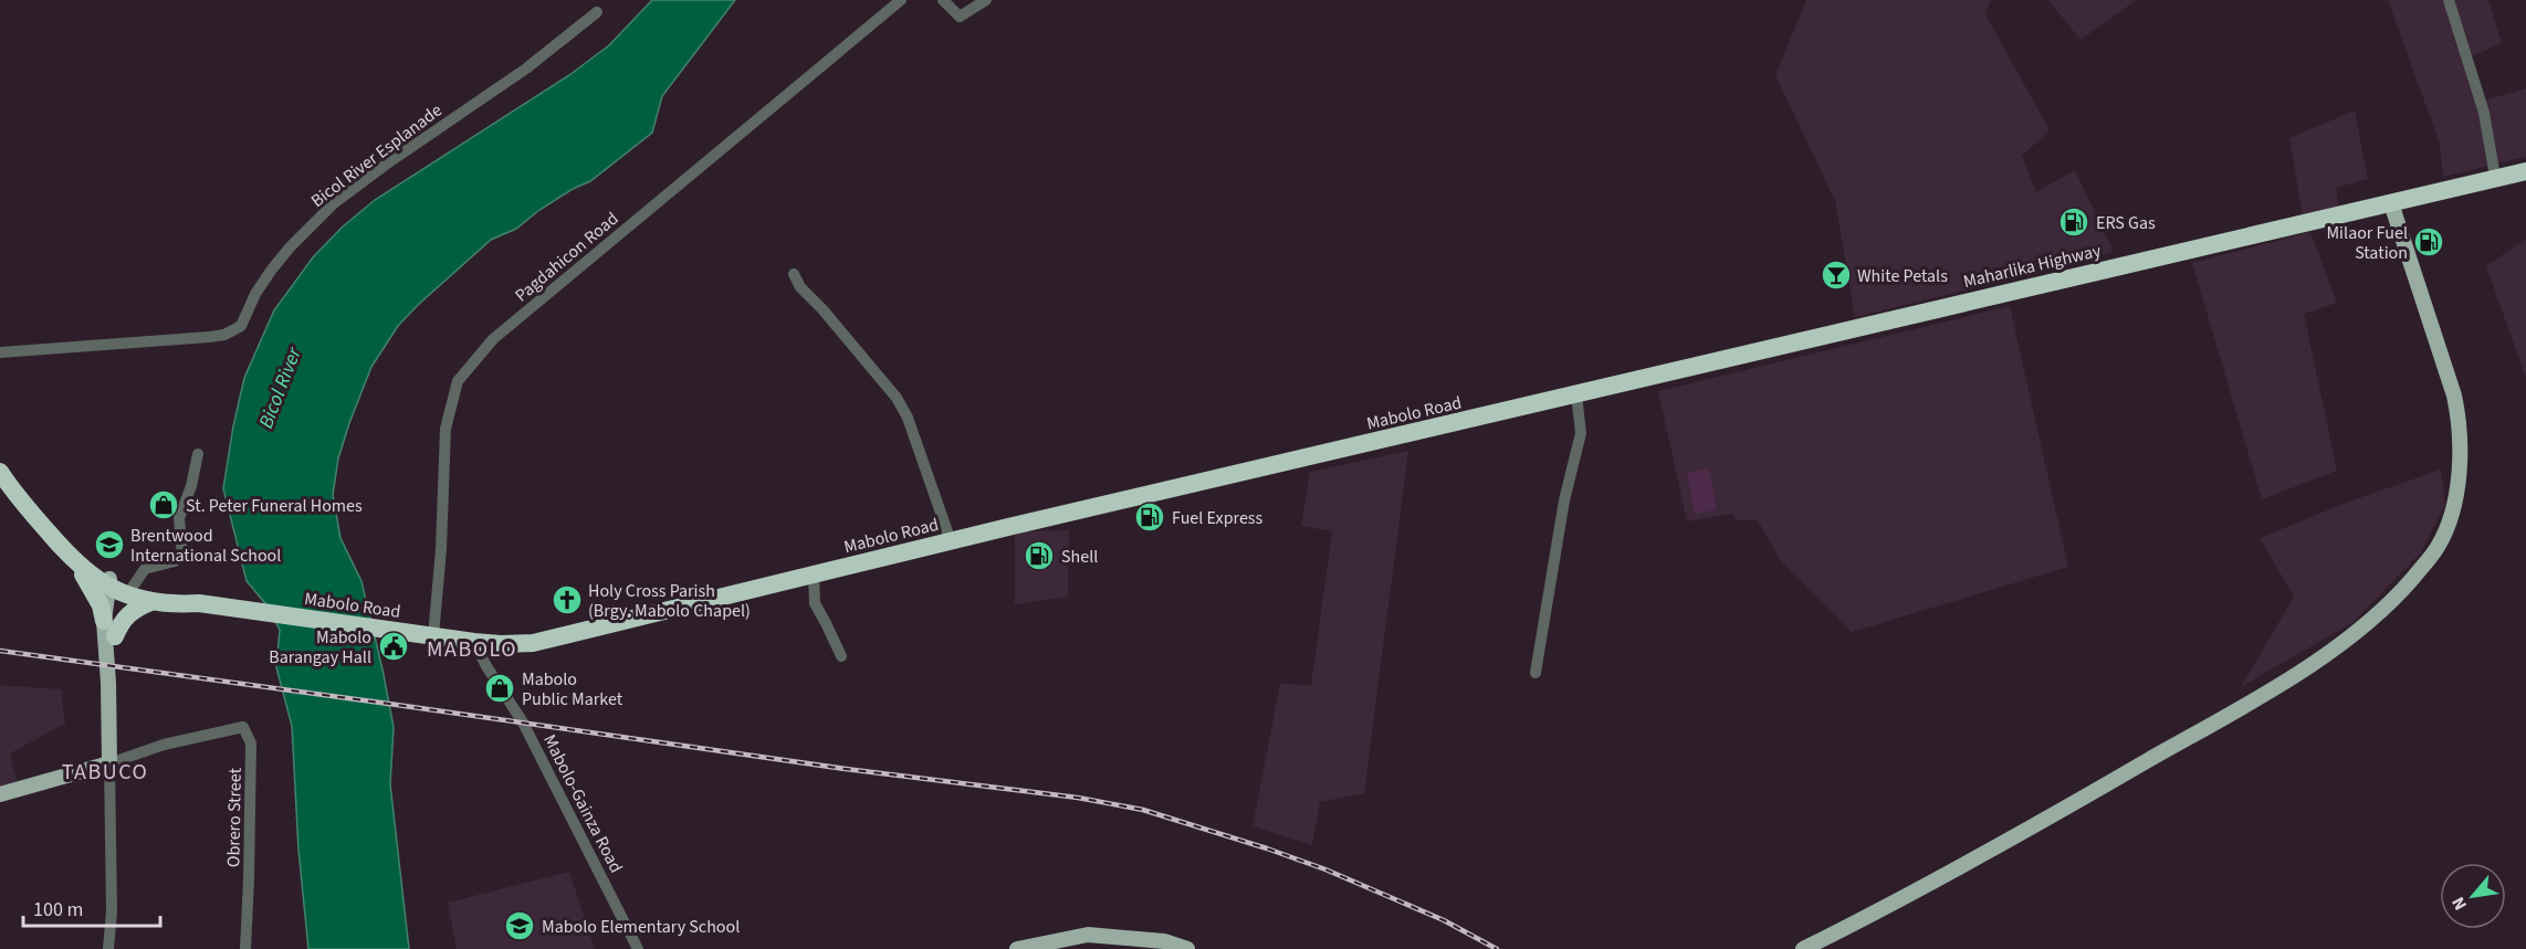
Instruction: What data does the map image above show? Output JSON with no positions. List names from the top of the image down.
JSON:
{
  "streets": {
    "highway": ["Maharlika Highway", "Mabolo Road"],
    "street": [
      "Bicol River Esplanade",
      "Pagdahicon Road",
      "Mabolo-Gainza Road",
      "Obrero Street"
    ]
  },
  "crossings": [
    ["Pagdahicon Road", "Mabolo Road"],
    ["Maharlika Highway", "Mabolo Road"],
    ["Mabolo Road", "Mabolo-Gainza Road"]
  ],
  "districts": ["MABOLO", "TABUCO"],
  "water": ["Bicol River"],
  "places": {
    "fuel station": [
      "ERS Gas",
      "Milaor Fuel Station",
      "Fuel Express",
      "Shell"
    ],
    "bar": ["White Petals"],
    "shop": ["St. Peter Funeral Homes", "Mabolo Public Market"],
    "school or university": ["Brentwood International School", "Mabolo Elementary School"],
    "church": ["Holy Cross Parish (Brgy. Mabolo Chapel)"],
    "public building": ["Mabolo Barangay Hall"]
  },
  "scale_bar": "100 m",
  "north": "bottom left"
}
